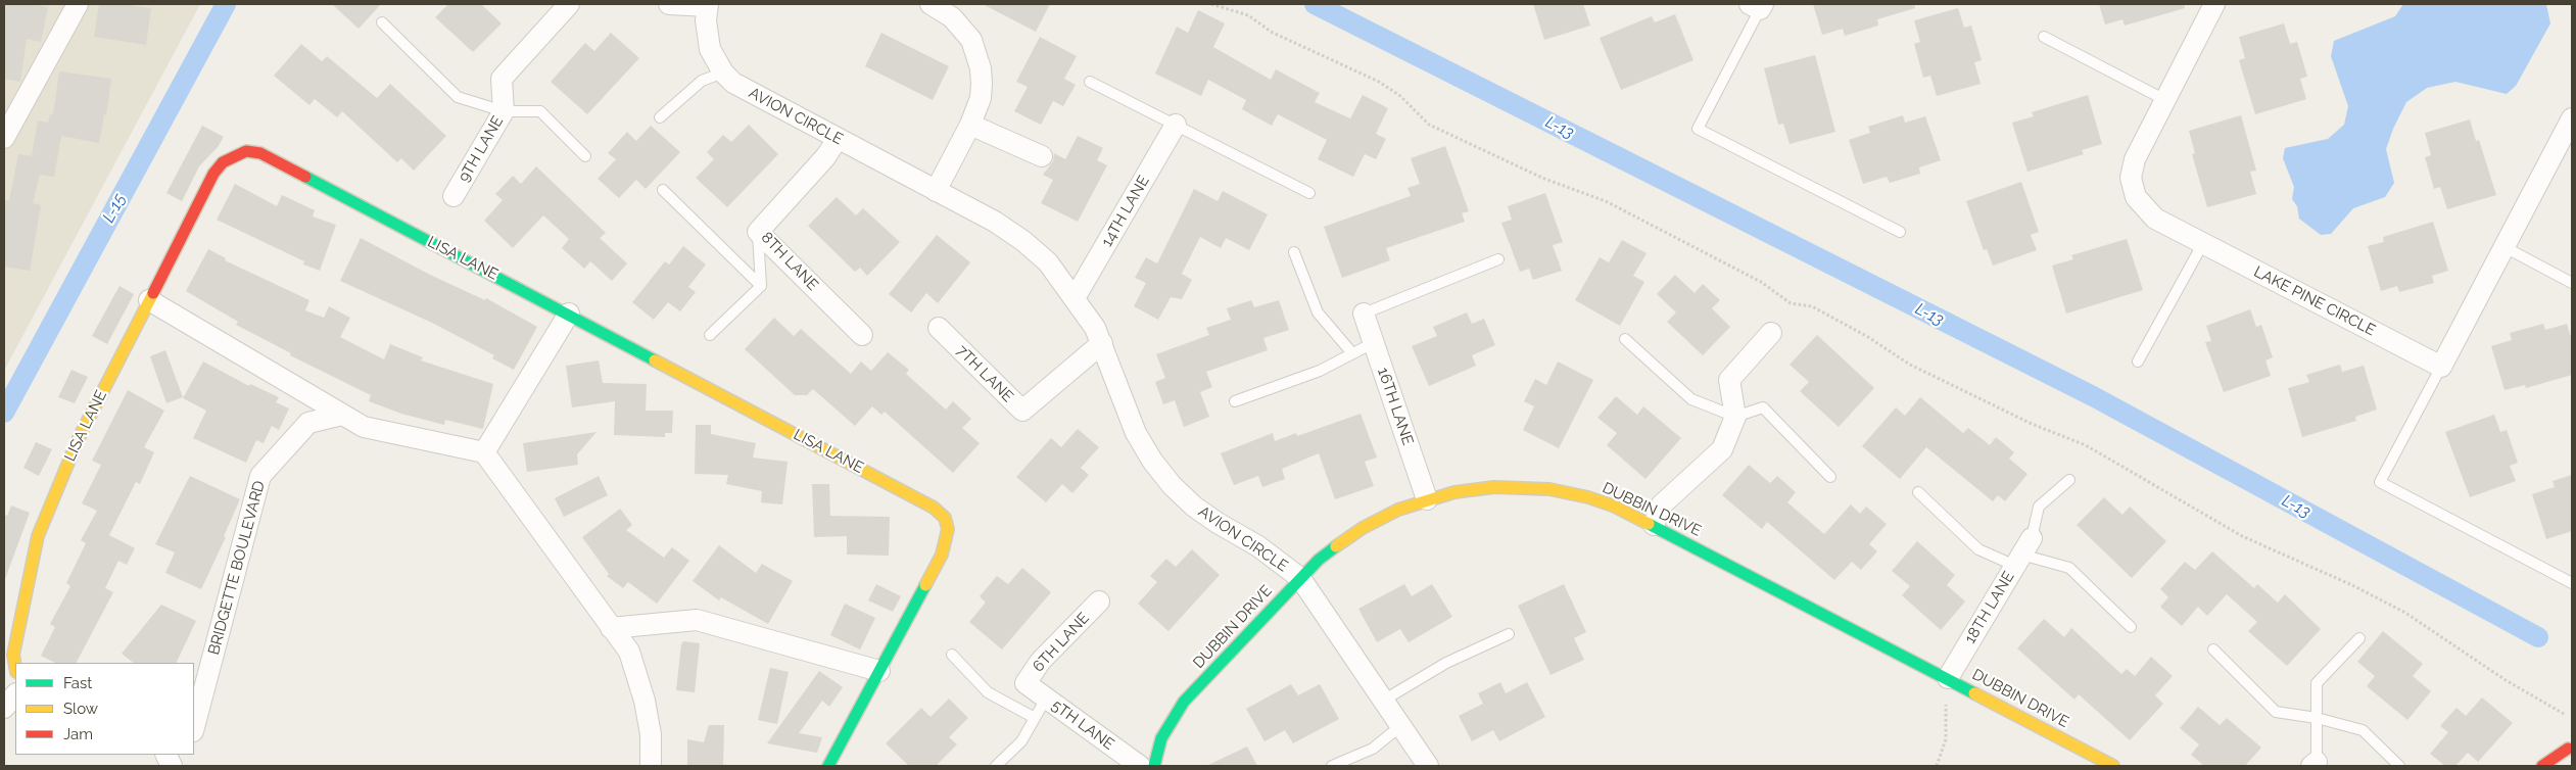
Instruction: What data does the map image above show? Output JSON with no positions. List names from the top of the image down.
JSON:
{
  "streets": {
    "street": [
      "AVION CIRCLE",
      "9TH LANE",
      "14TH LANE",
      "LISA LANE",
      "8TH LANE",
      "LAKE PINE CIRCLE",
      "7TH LANE",
      "16TH LANE",
      "DUBBIN DRIVE",
      "BRIDGETTE BOULEVARD",
      "18TH LANE",
      "6TH LANE",
      "5TH LANE"
    ]
  },
  "crossings": [
    ["AVION CIRCLE", "14TH LANE"],
    ["AVION CIRCLE", "8TH LANE"],
    ["AVION CIRCLE", "7TH LANE"],
    ["AVION CIRCLE", "DUBBIN DRIVE"],
    ["16TH LANE", "DUBBIN DRIVE"],
    ["DUBBIN DRIVE", "18TH LANE"],
    ["6TH LANE", "5TH LANE"]
  ],
  "water": ["L-13", "L-15"],
  "legend": ["Fast", "Slow", "Jam"]
}
